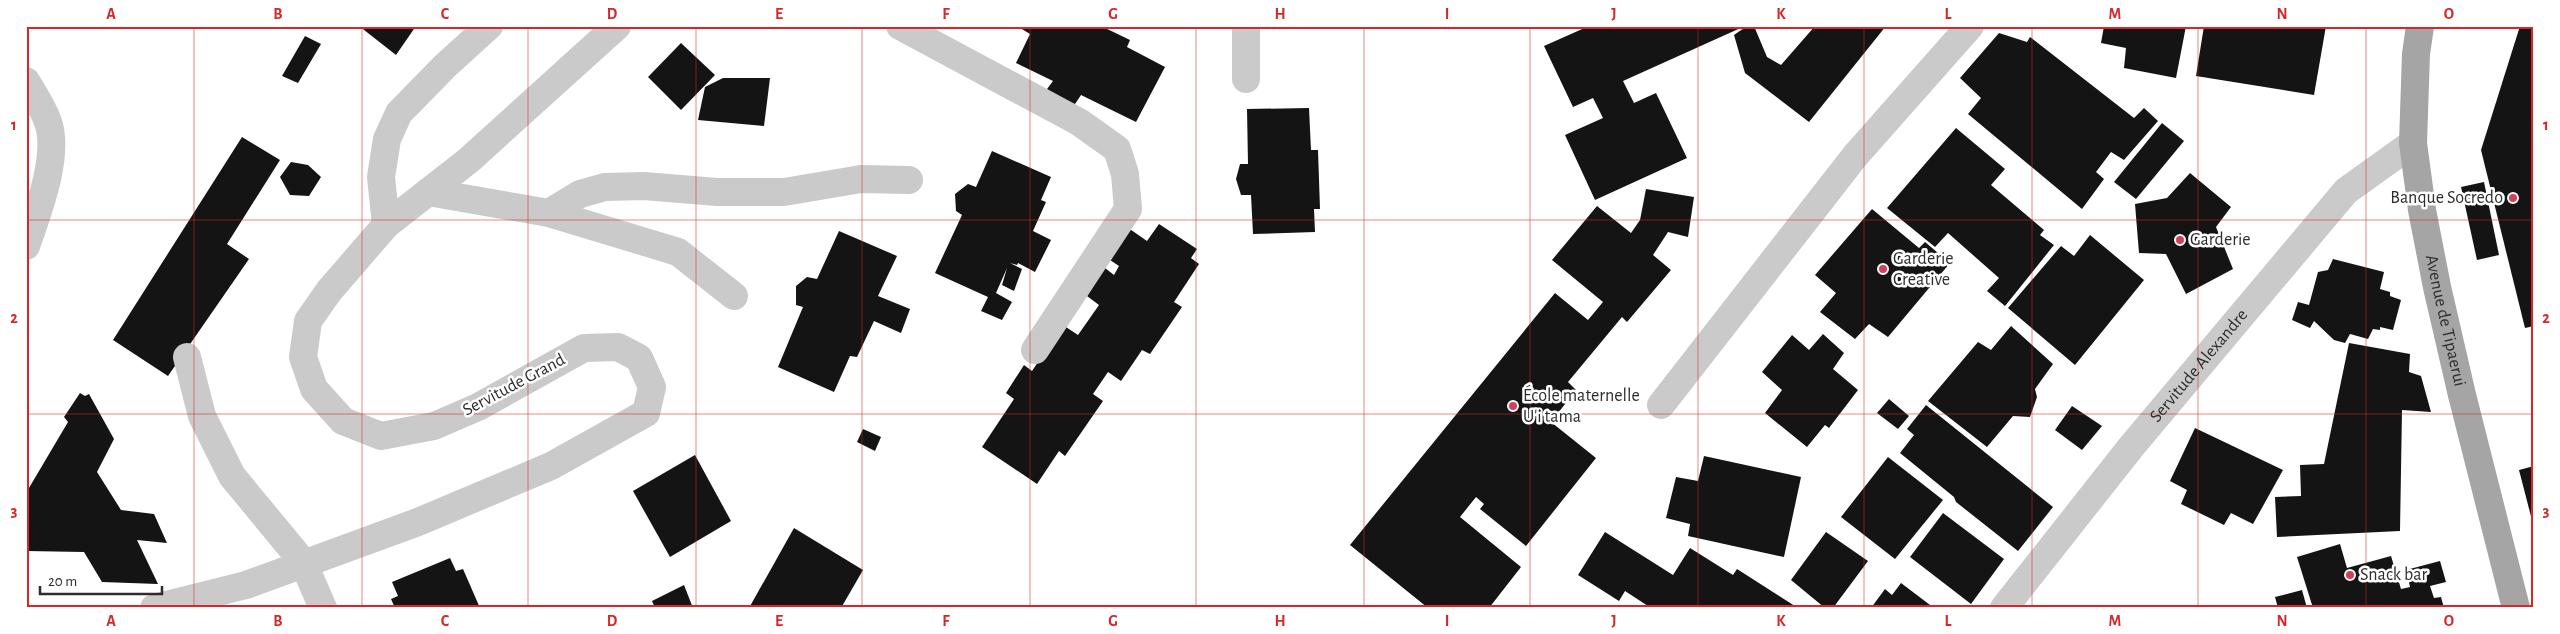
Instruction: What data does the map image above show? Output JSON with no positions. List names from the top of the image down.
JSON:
{
  "streets": {
    "main road": ["Avenue de Tipaerui"],
    "street": ["Servitude Alexandre", "Servitude Grand"]
  },
  "crossings": [
    ["Avenue de Tipaerui", "Servitude Alexandre"]
  ],
  "places": [
    "Banque Socredo",
    "Garderie",
    "Garderie Creative",
    "École maternelle U'i tama",
    "Snack bar"
  ],
  "scale_bar": "20 m",
  "grid": {
    "columns": [
      "A",
      "B",
      "C",
      "D",
      "E",
      "F",
      "G",
      "H",
      "I",
      "J",
      "K",
      "L",
      "M",
      "N",
      "O"
    ],
    "rows": ["1", "2", "3"]
  }
}
